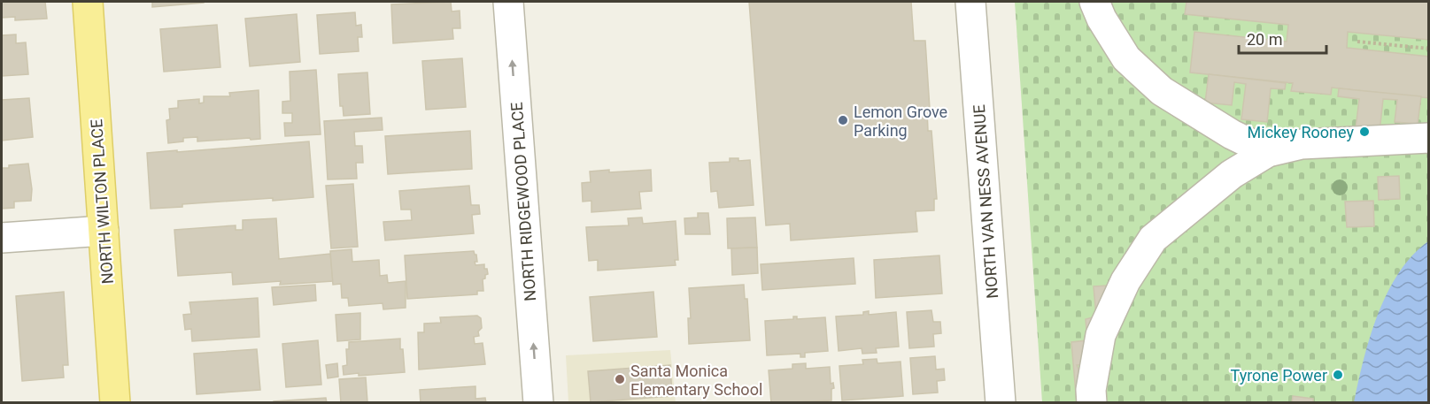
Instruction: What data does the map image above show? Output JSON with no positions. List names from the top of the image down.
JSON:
{
  "streets": {
    "main road": ["NORTH WILTON PLACE"],
    "street": ["NORTH RIDGEWOOD PLACE", "NORTH VAN NESS AVENUE"]
  },
  "one_way": ["NORTH RIDGEWOOD PLACE"],
  "places": [
    "Lemon Grove Parking",
    "Mickey Rooney",
    "Tyrone Power",
    "Santa Monica Elementary School"
  ],
  "scale_bar": "20 m"
}
